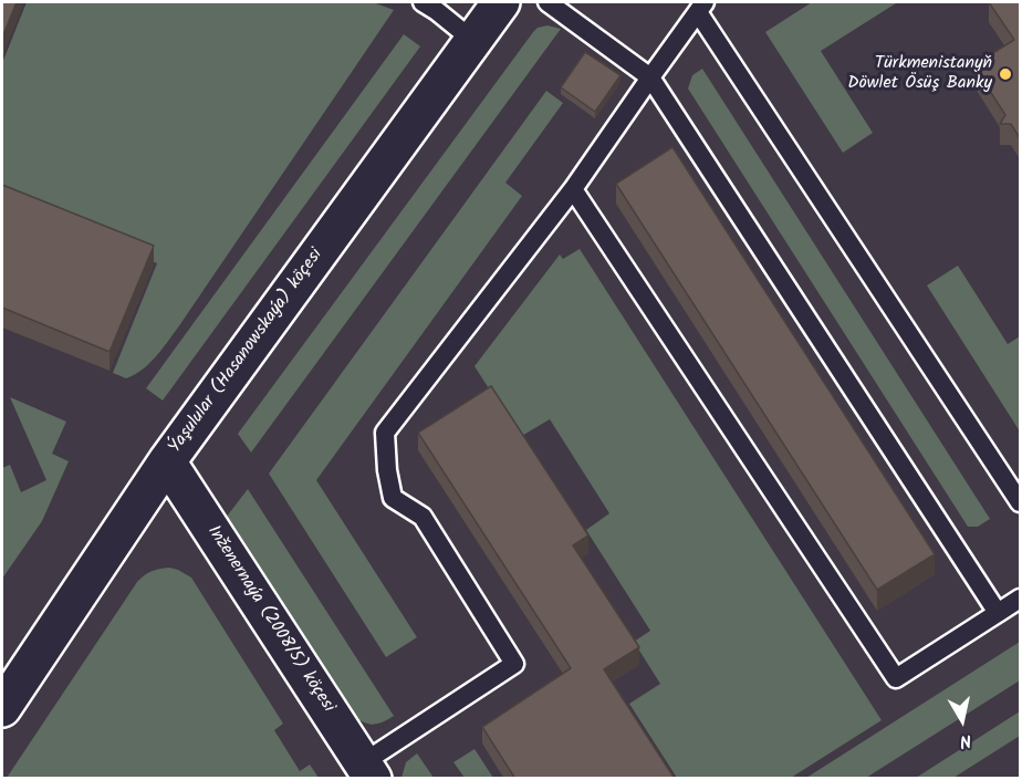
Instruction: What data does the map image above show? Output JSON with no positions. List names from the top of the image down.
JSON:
{
  "streets": {
    "street": ["Ýaşulular (Hasanowskaýa) köçesi", "Inženernaýa (2008/5) köçesi"]
  },
  "crossings": [
    ["Ýaşulular (Hasanowskaýa) köçesi", "Inženernaýa (2008/5) köçesi"]
  ],
  "places": ["Türkmenistanyň Döwlet Ösüş Banky"],
  "north": "bottom"
}
